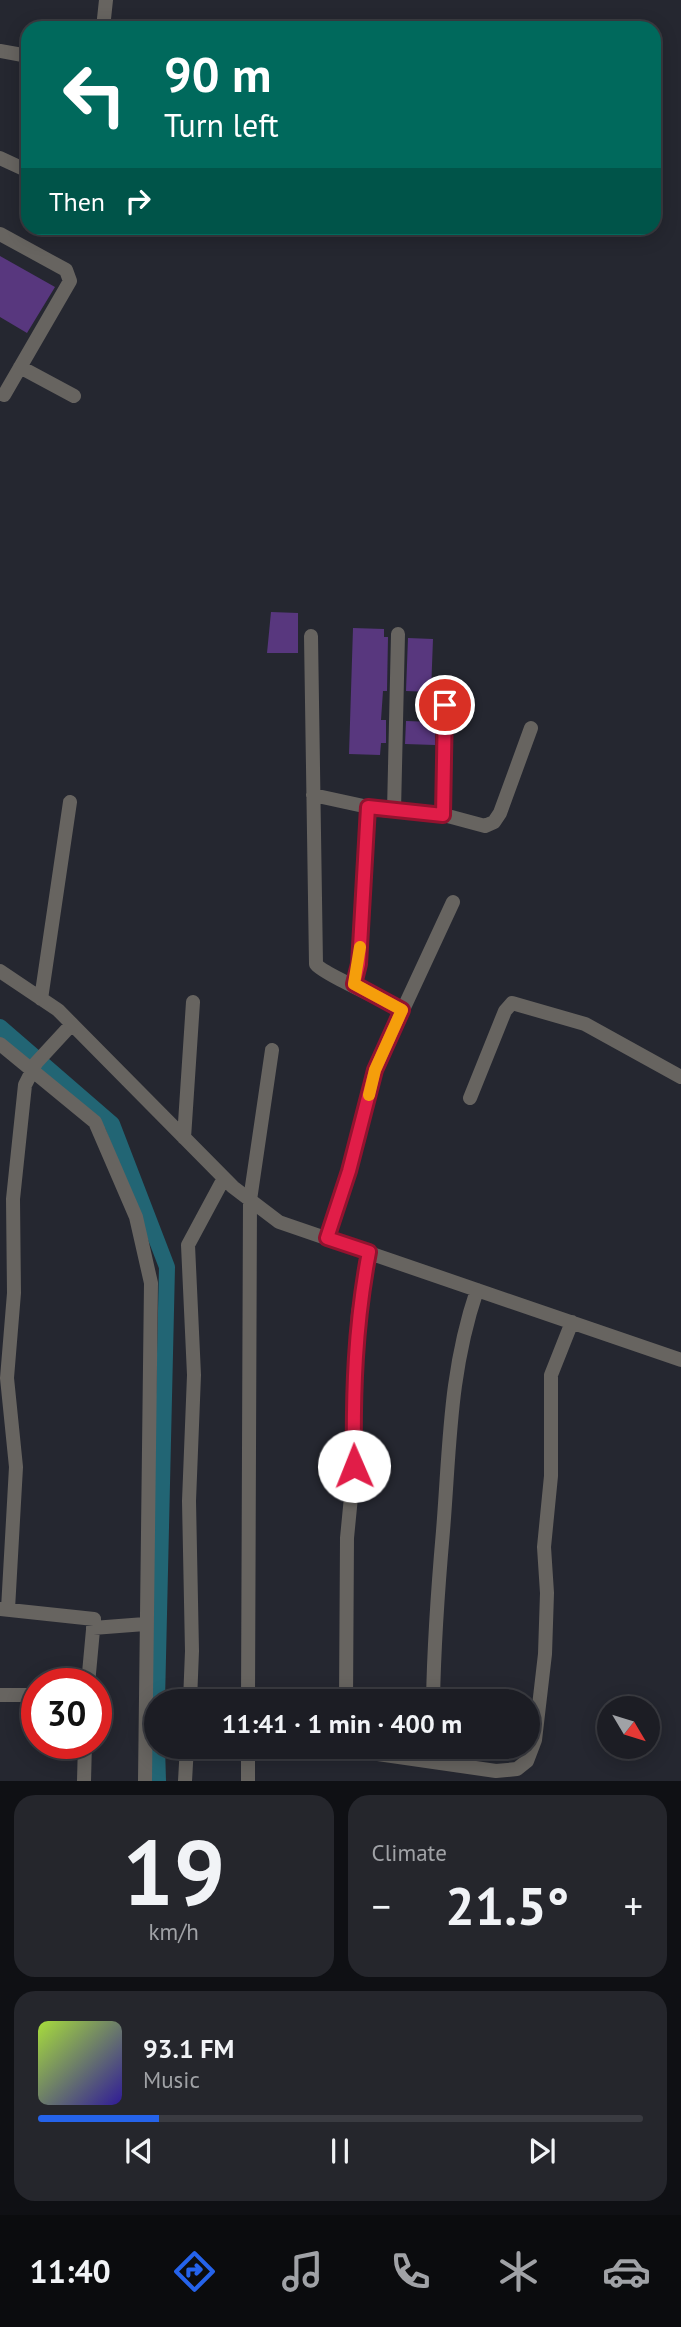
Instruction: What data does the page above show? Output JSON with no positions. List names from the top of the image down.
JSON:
{
  "north": "bottom right",
  "page": {
    "turn": ["90 m", "Turn left"],
    "then": "Then",
    "limit": "30",
    "trip": "11:41 · 1 min · 400 m",
    "tile": [
      ["19", "km/h"],
      "Climate"
    ],
    "heat": ["−", "21.5°", "+"],
    "song": ["93.1 FM", "Music"],
    "tabs": "11:40"
  }
}
